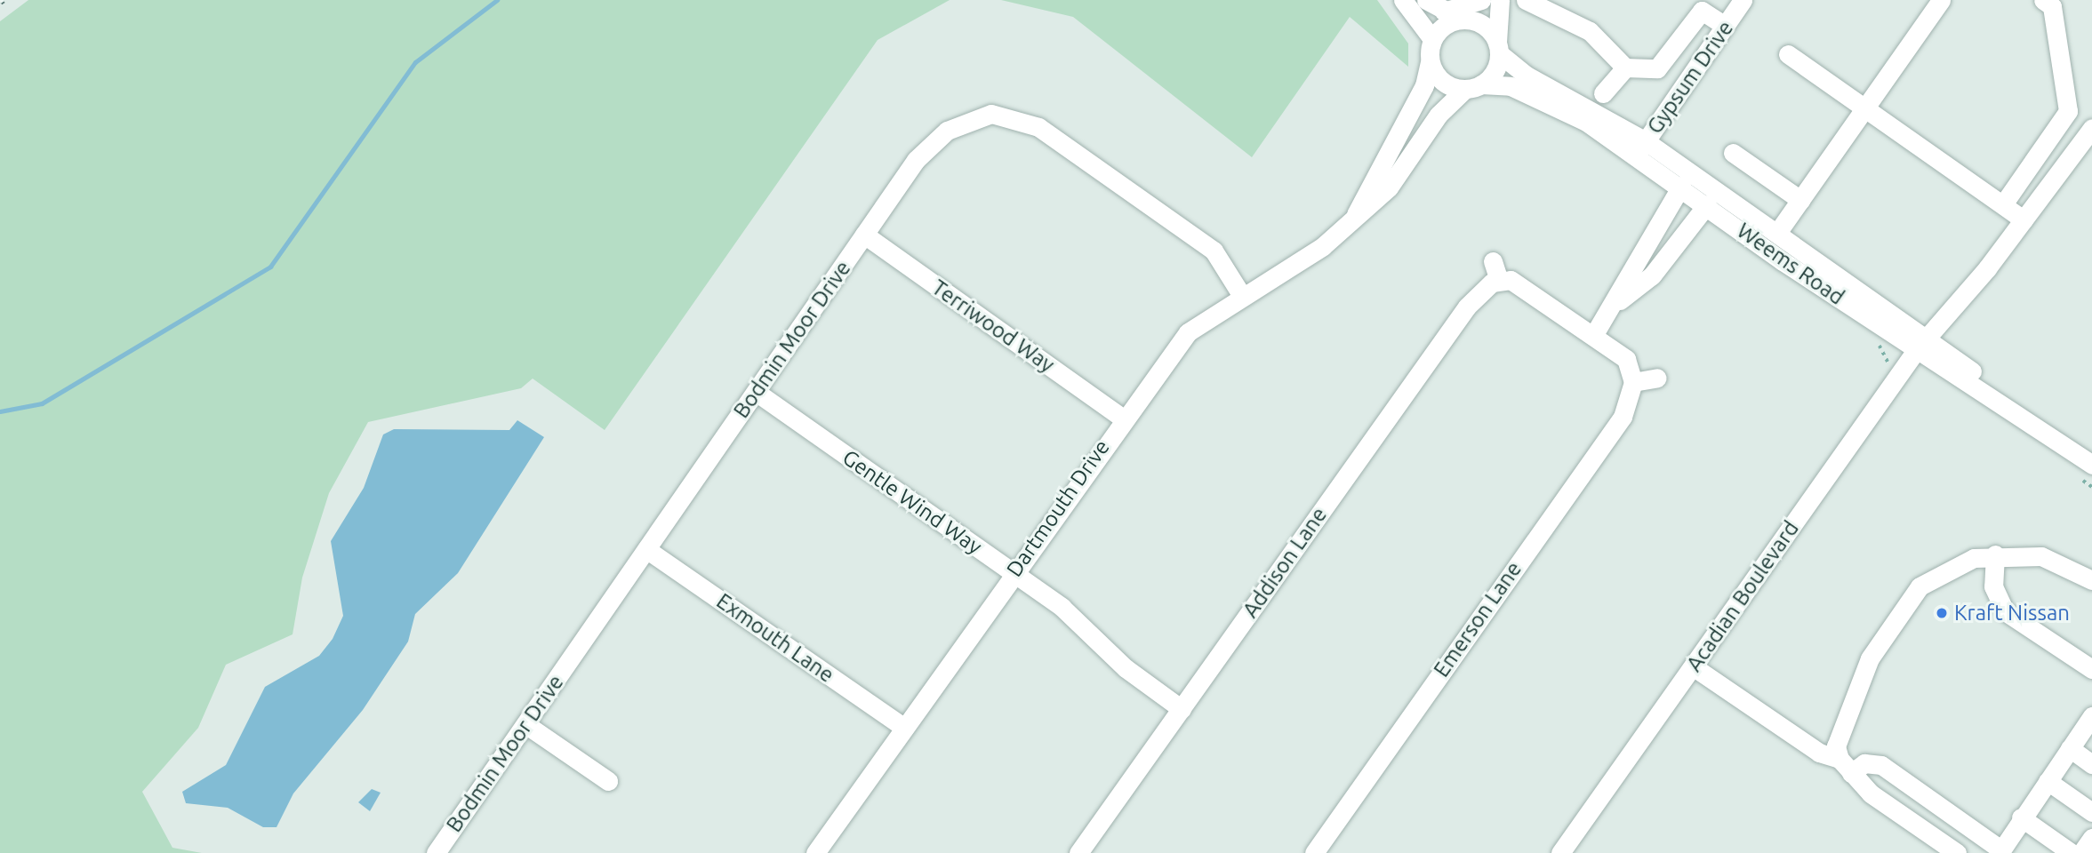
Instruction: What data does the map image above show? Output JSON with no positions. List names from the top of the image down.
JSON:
{
  "streets": {
    "street": [
      "Gypsum Drive",
      "Weems Road",
      "Terriwood Way",
      "Bodmin Moor Drive",
      "Gentle Wind Way",
      "Dartmouth Drive",
      "Addison Lane",
      "Acadian Boulevard",
      "Emerson Lane",
      "Exmouth Lane"
    ]
  },
  "crossings": [
    ["Gypsum Drive", "Weems Road"],
    ["Weems Road", "Dartmouth Drive"],
    ["Weems Road", "Acadian Boulevard"],
    ["Terriwood Way", "Bodmin Moor Drive"],
    ["Terriwood Way", "Dartmouth Drive"],
    ["Bodmin Moor Drive", "Gentle Wind Way"],
    ["Bodmin Moor Drive", "Dartmouth Drive"],
    ["Bodmin Moor Drive", "Exmouth Lane"],
    ["Gentle Wind Way", "Dartmouth Drive"],
    ["Gentle Wind Way", "Addison Lane"],
    ["Dartmouth Drive", "Exmouth Lane"]
  ],
  "places": ["Kraft Nissan"]
}
